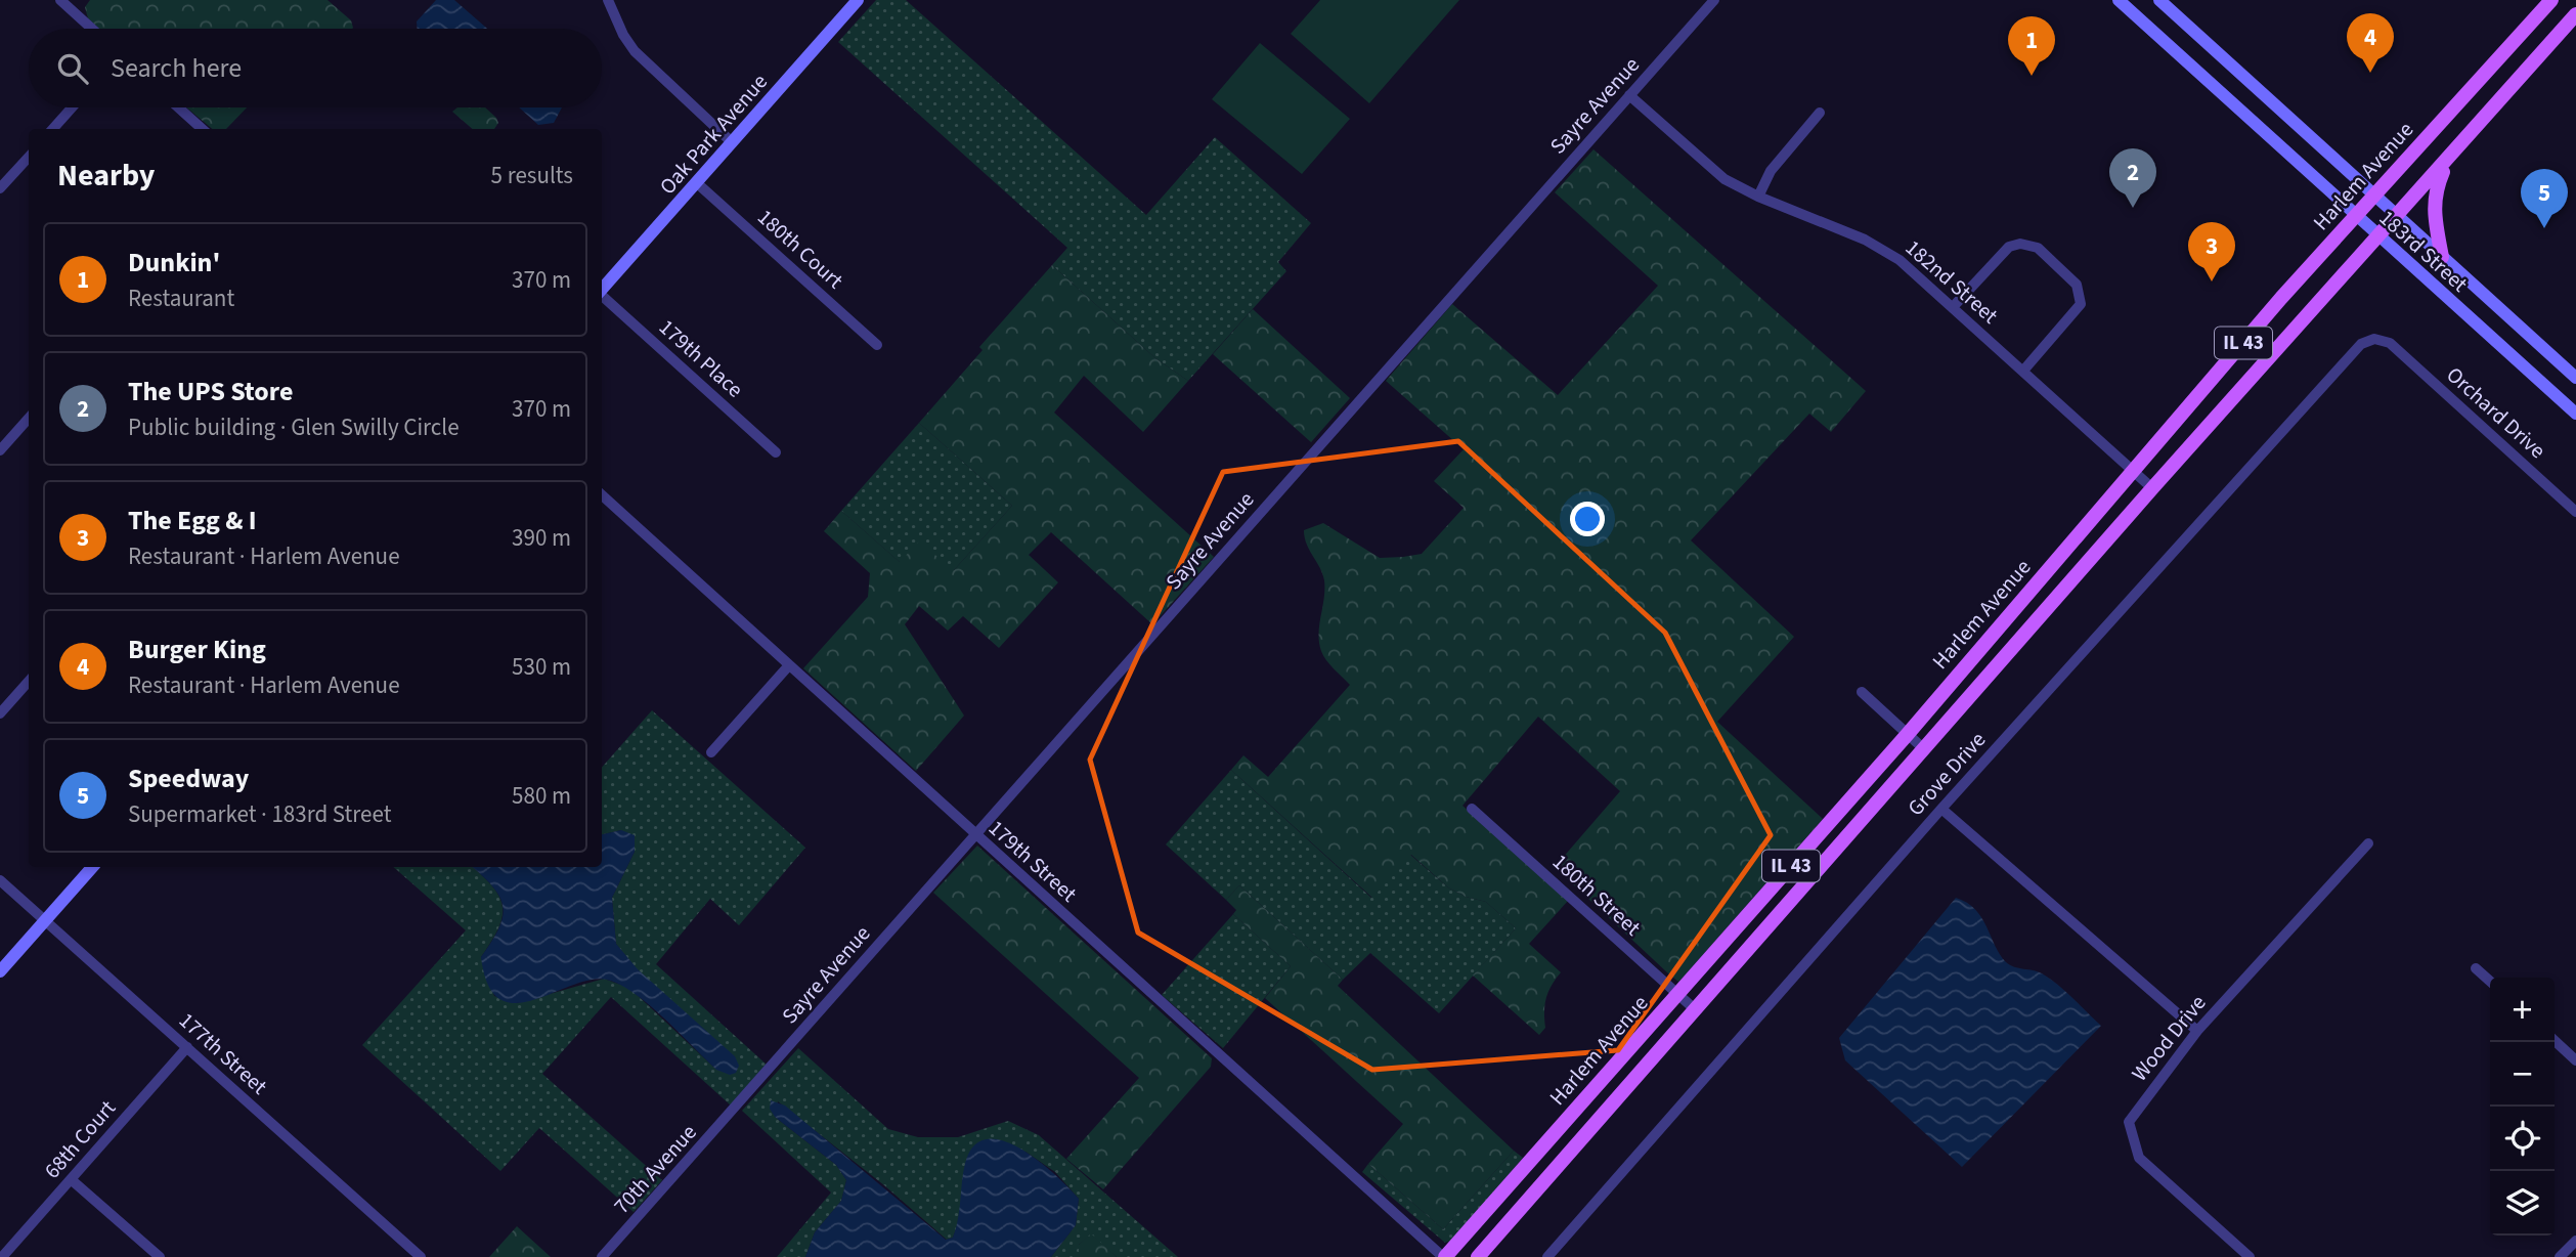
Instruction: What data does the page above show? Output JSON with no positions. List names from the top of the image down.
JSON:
{
  "streets": {
    "main road": ["Harlem Avenue", "IL 43"],
    "street": [
      "Sayre Avenue",
      "Oak Park Avenue",
      "180th Court",
      "183rd Street",
      "182nd Street",
      "179th Place",
      "Orchard Drive",
      "Grove Drive",
      "179th Street",
      "180th Street",
      "Wood Drive",
      "177th Street",
      "68th Court",
      "70th Avenue"
    ]
  },
  "crossings": [
    ["Sayre Avenue", "182nd Street"],
    ["Sayre Avenue", "179th Street"],
    ["Sayre Avenue", "70th Avenue"],
    ["Oak Park Avenue", "180th Court"],
    ["Harlem Avenue", "183rd Street"],
    ["Harlem Avenue", "182nd Street"],
    ["Harlem Avenue", "179th Street"],
    ["Harlem Avenue", "180th Street"],
    ["Orchard Drive", "Grove Drive"],
    ["177th Street", "68th Court"]
  ],
  "page": {
    "pins": [
      "4",
      "1",
      "2",
      "5",
      "3"
    ],
    "search": "Search here",
    "heading": ["Nearby", "5 results"],
    "list": [
      {
        "mark": "1",
        "name": "Dunkin'",
        "note": "Restaurant",
        "value": "370 m"
      },
      {
        "mark": "2",
        "name": "The UPS Store",
        "note": "Public building · Glen Swilly Circle",
        "value": "370 m"
      },
      {
        "mark": "3",
        "name": "The Egg & I",
        "note": "Restaurant · Harlem Avenue",
        "value": "390 m"
      },
      {
        "mark": "4",
        "name": "Burger King",
        "note": "Restaurant · Harlem Avenue",
        "value": "530 m"
      },
      {
        "mark": "5",
        "name": "Speedway",
        "note": "Supermarket · 183rd Street",
        "value": "580 m"
      }
    ],
    "map_buttons": ["+", "−"]
  }
}
